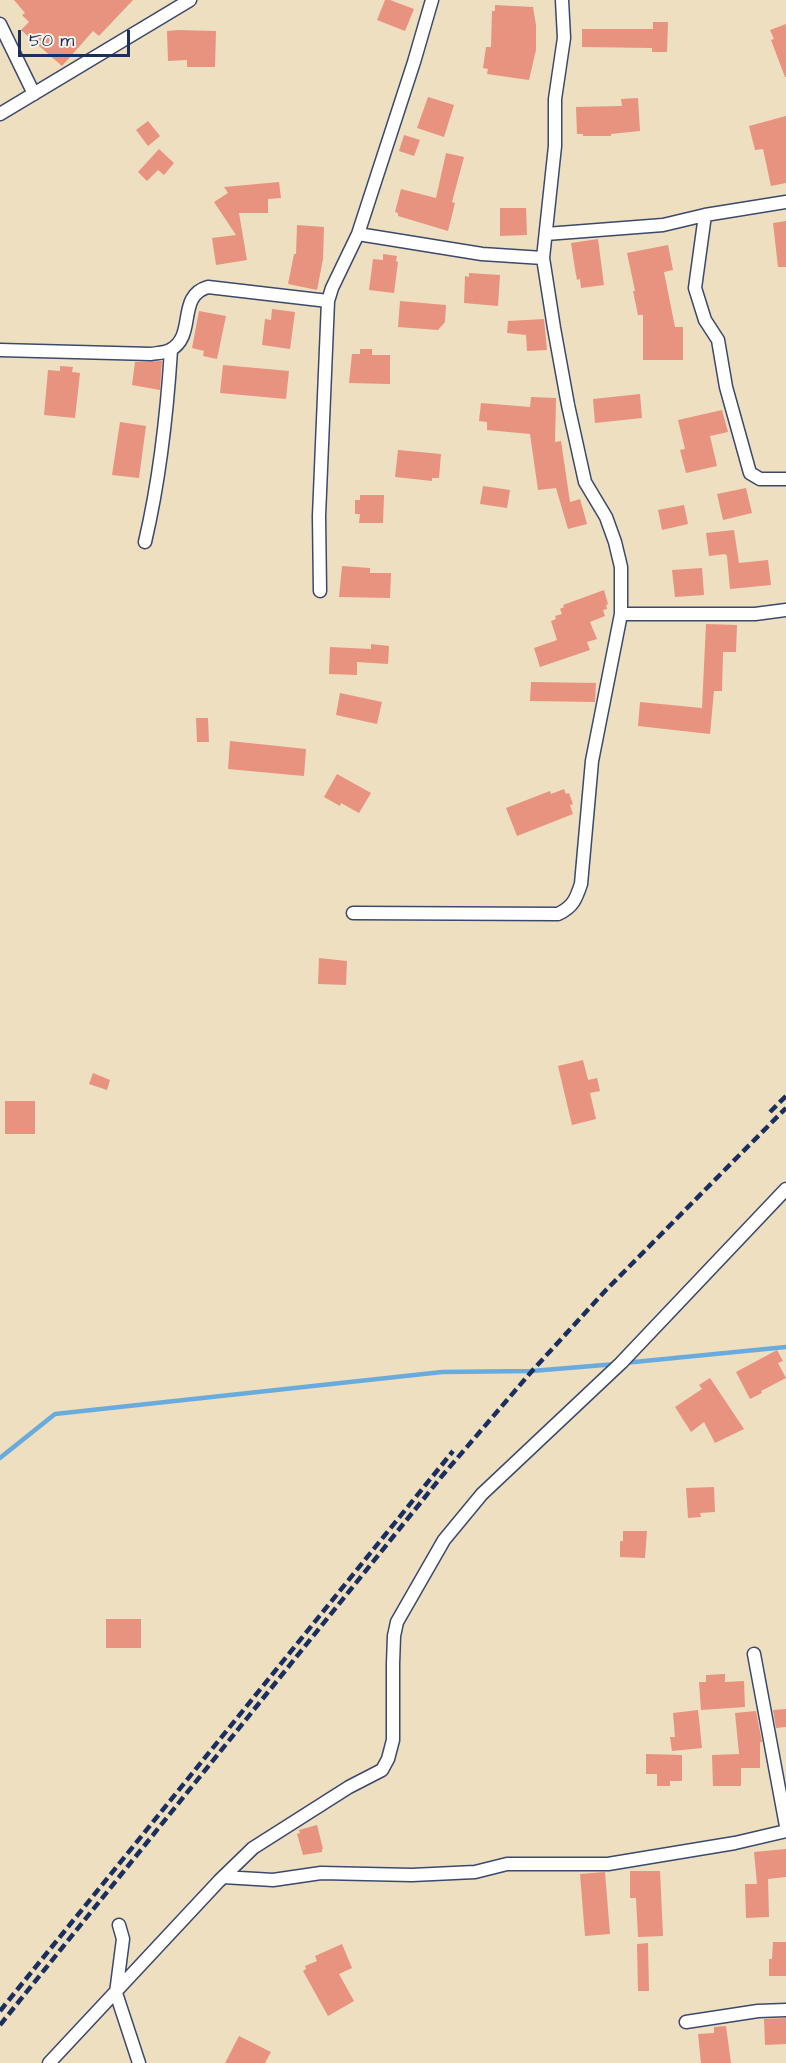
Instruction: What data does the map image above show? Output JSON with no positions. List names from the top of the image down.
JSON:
{
  "scale_bar": "50 m"
}
